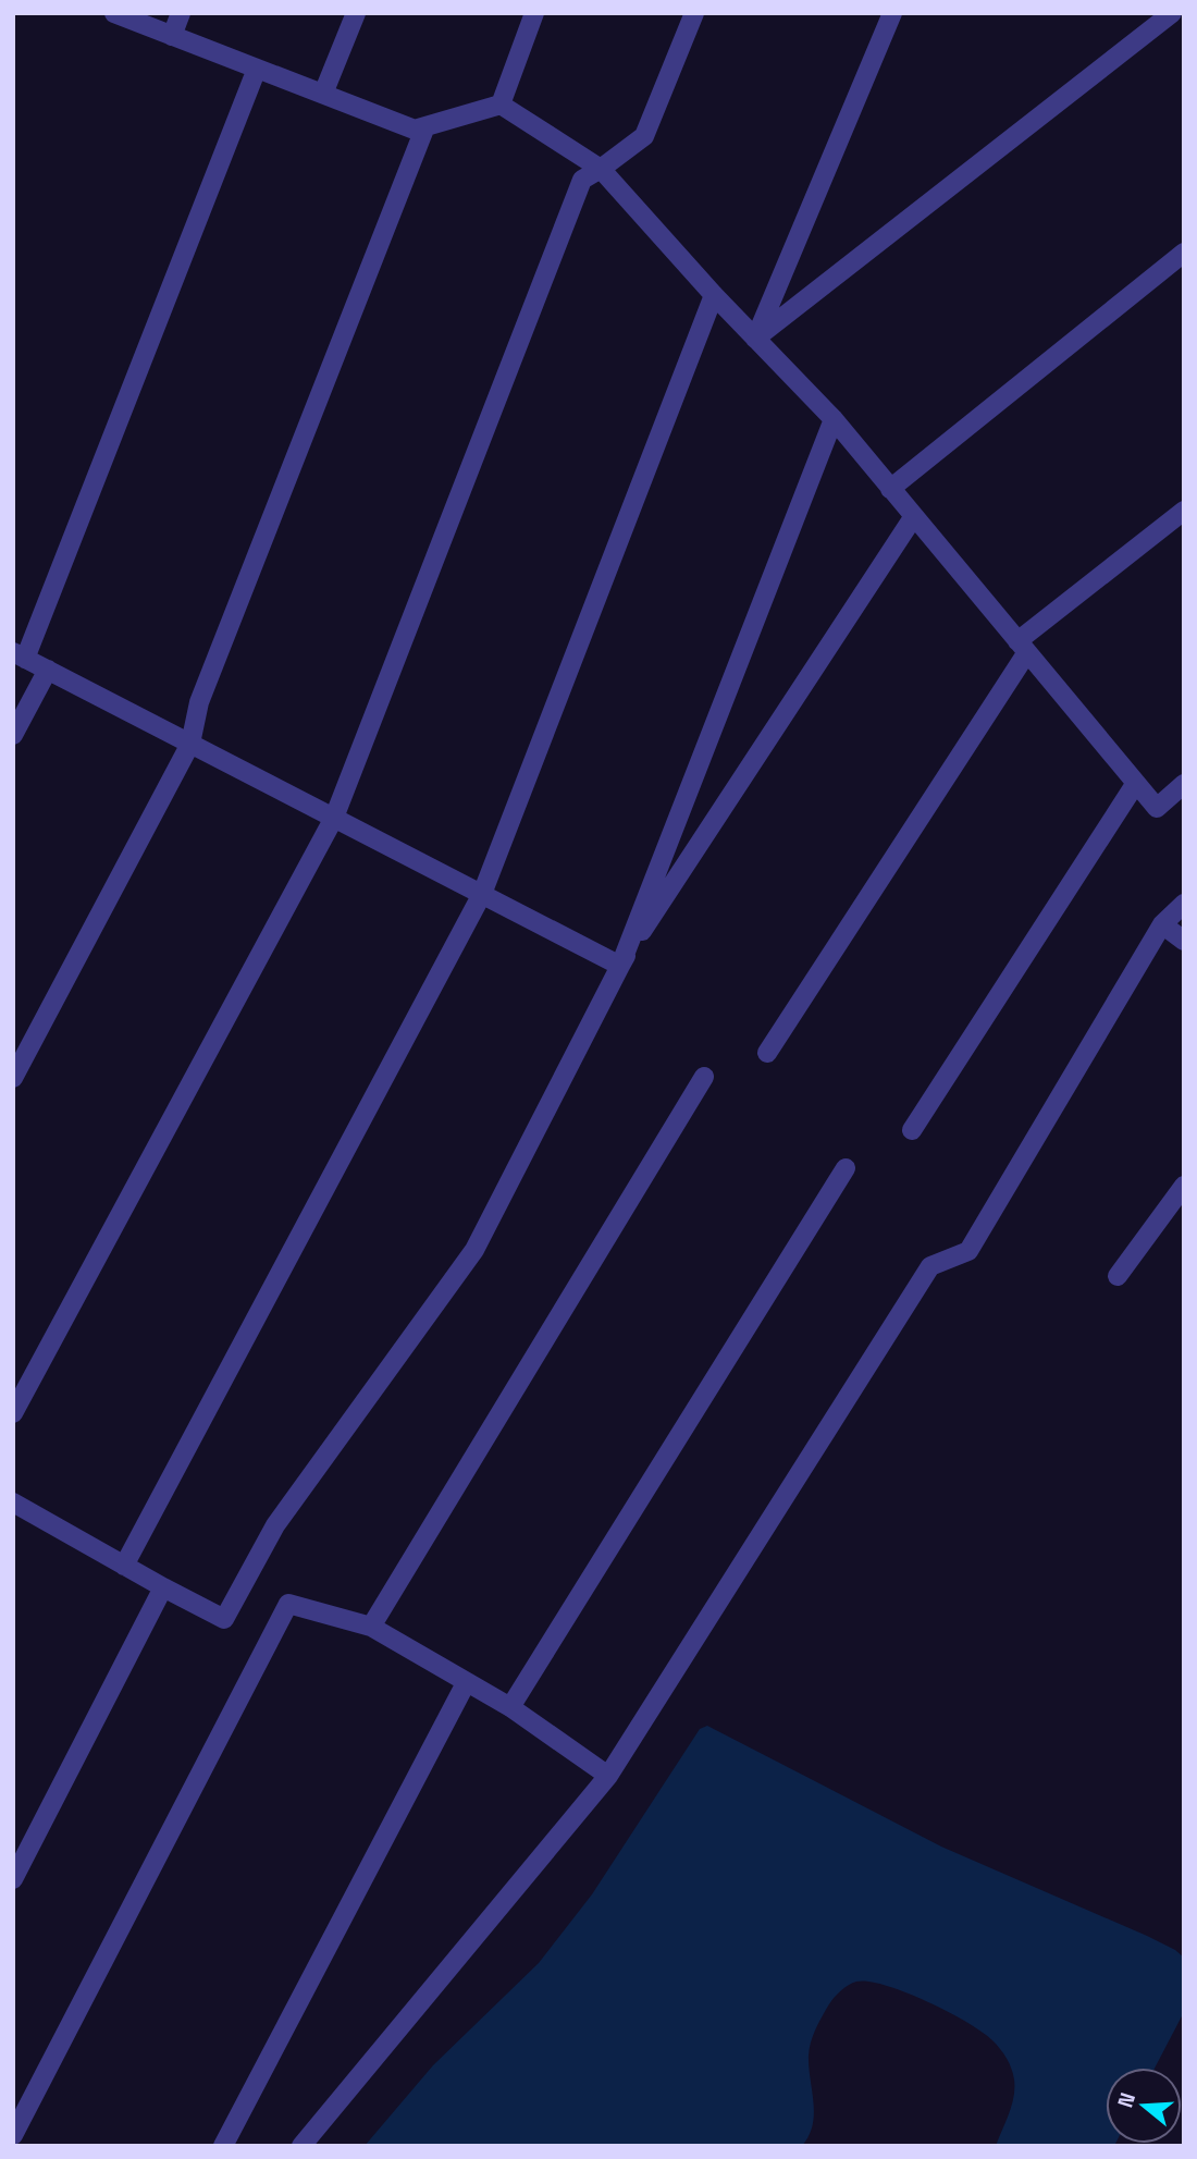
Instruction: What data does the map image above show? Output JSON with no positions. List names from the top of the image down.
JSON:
{
  "north": "left"
}
